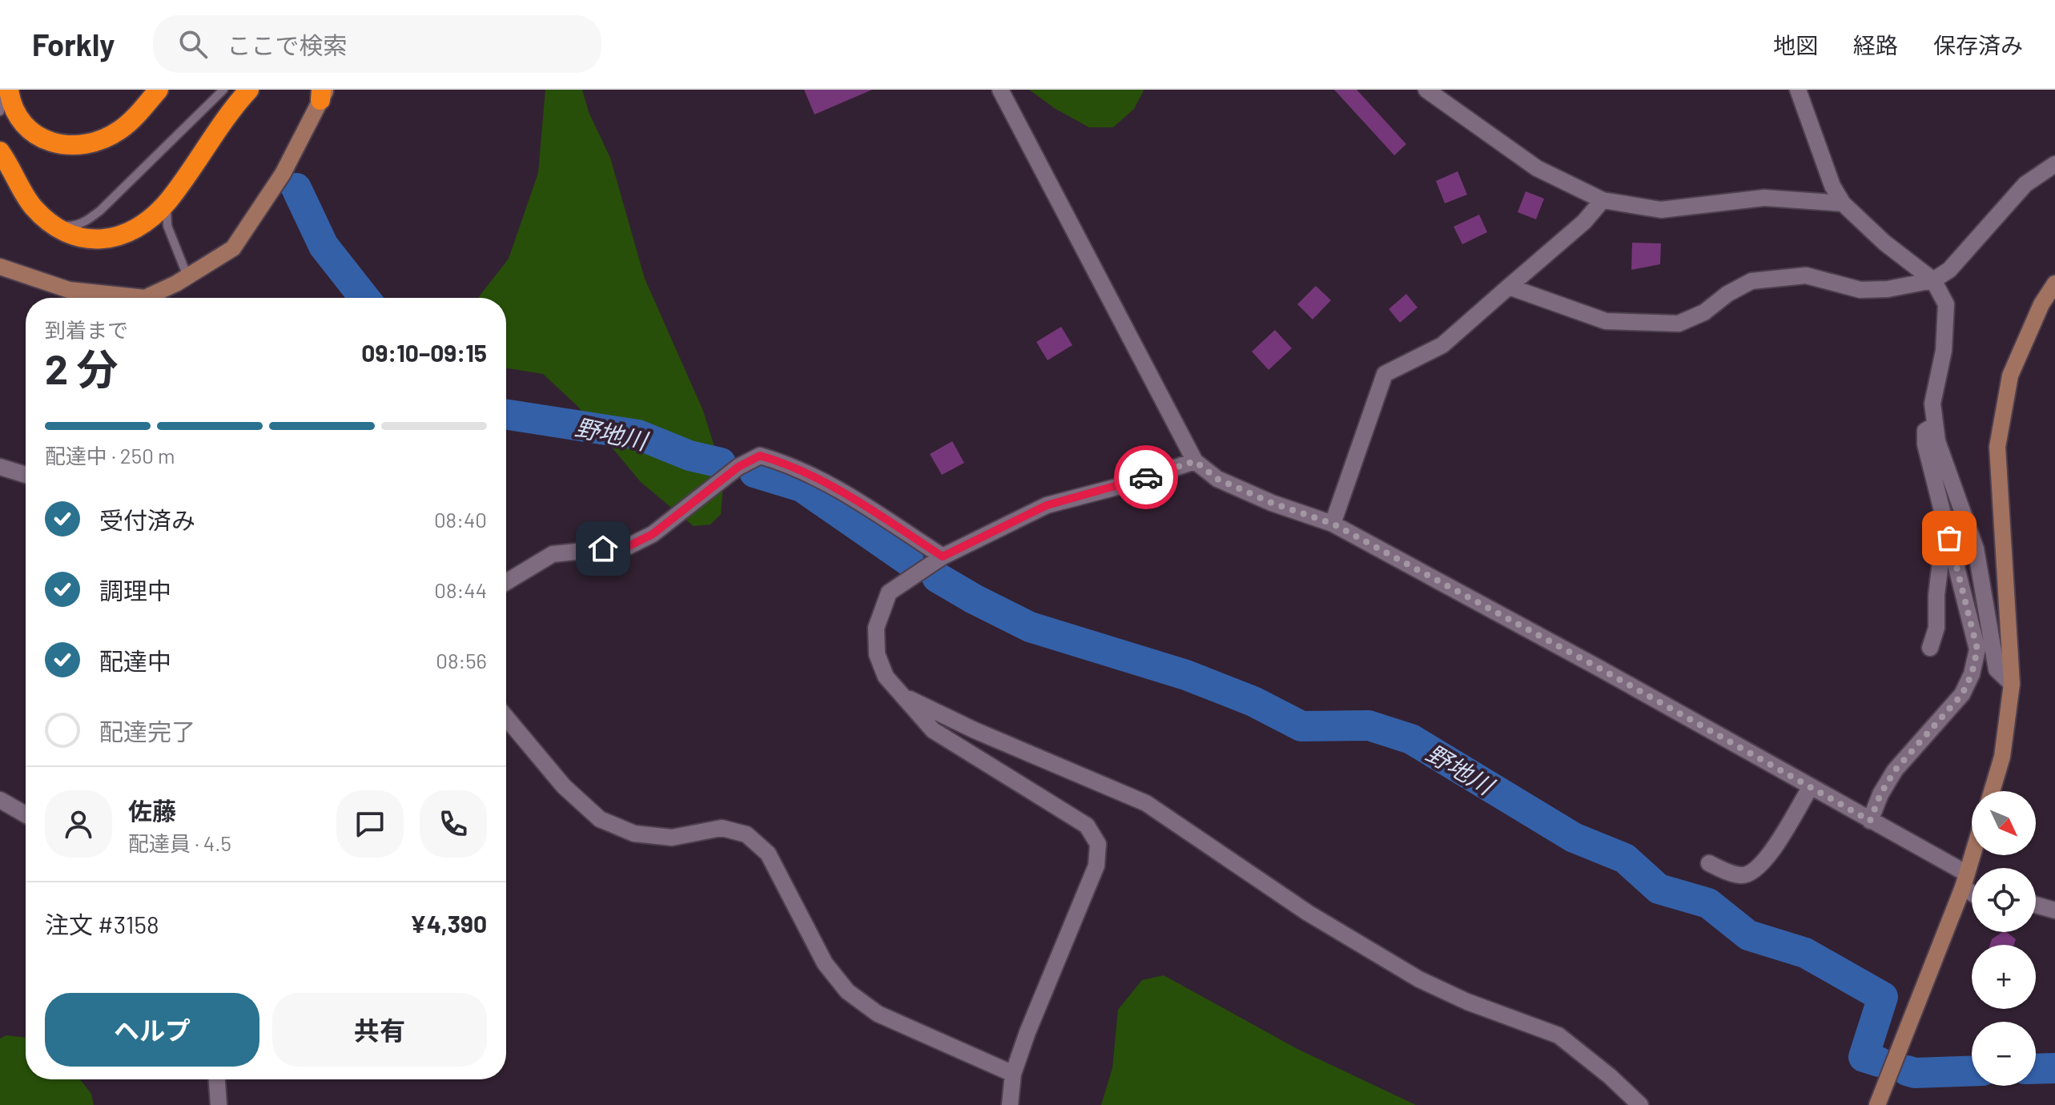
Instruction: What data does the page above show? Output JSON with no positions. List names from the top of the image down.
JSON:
{
  "water": ["野地川"],
  "north": "bottom right",
  "page": {
    "header": "Forkly",
    "search": "ここで検索",
    "nav": ["地図", "経路", "保存済み"],
    "heading": ["2 分", "到着まで", "09:10–09:15"],
    "panel": [
      "佐藤",
      "配達員 · 4.5",
      "注文 #3158",
      "¥4,390"
    ],
    "bar": "配達中 · 250 m",
    "list": [
      ["受付済み", "08:40"],
      ["調理中", "08:44"],
      ["配達中", "08:56"],
      "配達完了"
    ],
    "map_buttons": ["+", "−"],
    "buttons": ["ヘルプ", "共有"]
  }
}
